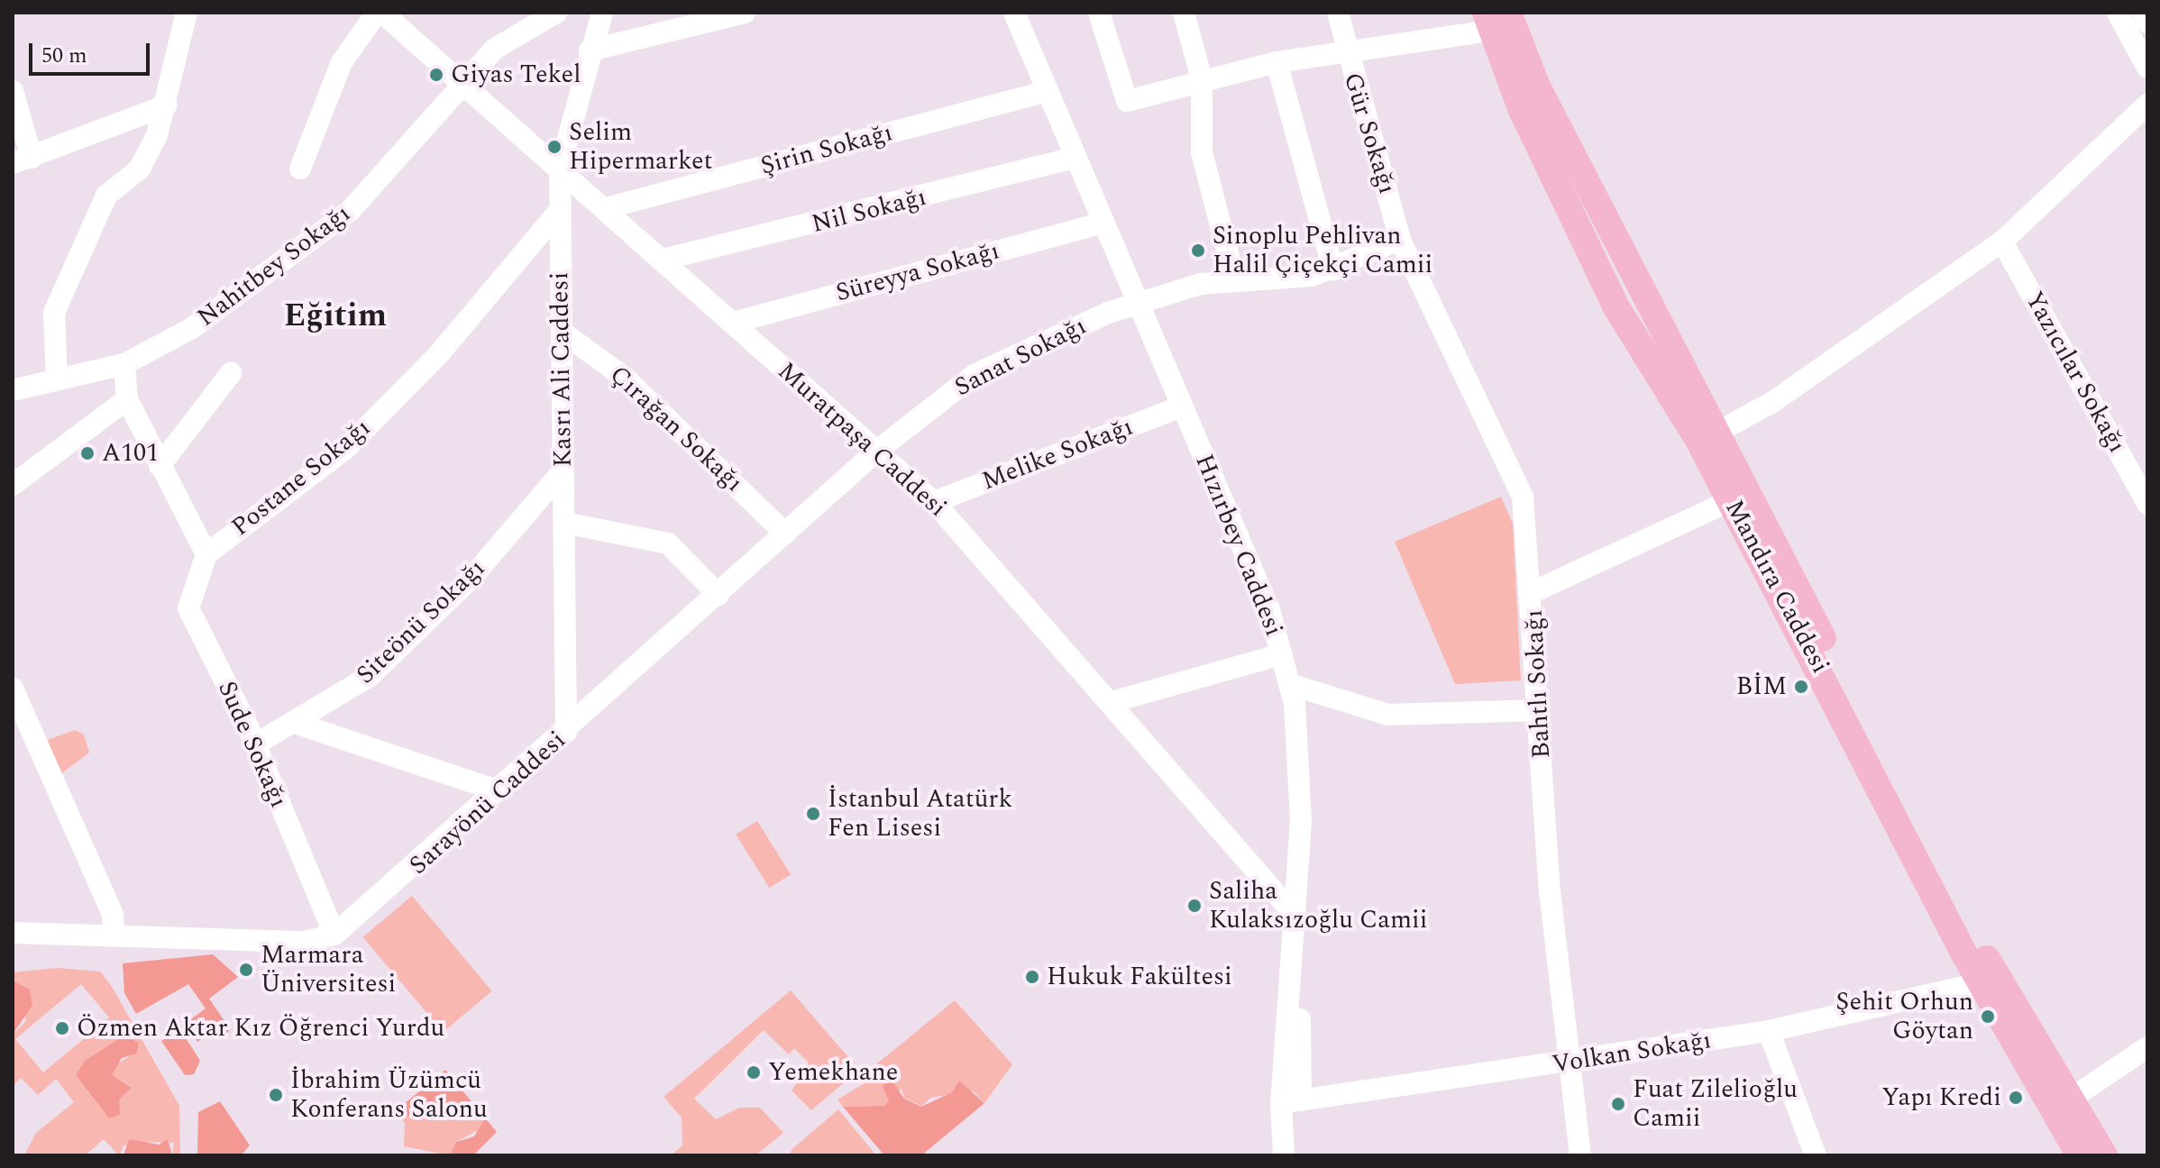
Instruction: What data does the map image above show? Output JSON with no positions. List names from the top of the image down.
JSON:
{
  "streets": {
    "main road": ["Mandıra Caddesi"],
    "street": [
      "Gür Sokağı",
      "Şirin Sokağı",
      "Nil Sokağı",
      "Nahitbey Sokağı",
      "Süreyya Sokağı",
      "Sanat Sokağı",
      "Kasrı Ali Caddesi",
      "Yazıcılar Sokağı",
      "Çırağan Sokağı",
      "Muratpaşa Caddesi",
      "Melike Sokağı",
      "Postane Sokağı",
      "Hızırbey Caddesi",
      "Siteönü Sokağı",
      "Bahtlı Sokağı",
      "Sude Sokağı",
      "Sarayönü Caddesi",
      "Volkan Sokağı"
    ]
  },
  "crossings": [
    ["Gür Sokağı", "Bahtlı Sokağı"],
    ["Şirin Sokağı", "Muratpaşa Caddesi"],
    ["Şirin Sokağı", "Hızırbey Caddesi"],
    ["Nil Sokağı", "Muratpaşa Caddesi"],
    ["Nil Sokağı", "Hızırbey Caddesi"],
    ["Nahitbey Sokağı", "Muratpaşa Caddesi"],
    ["Nahitbey Sokağı", "Postane Sokağı"],
    ["Süreyya Sokağı", "Muratpaşa Caddesi"],
    ["Süreyya Sokağı", "Hızırbey Caddesi"],
    ["Sanat Sokağı", "Muratpaşa Caddesi"],
    ["Sanat Sokağı", "Hızırbey Caddesi"],
    ["Sanat Sokağı", "Sarayönü Caddesi"],
    ["Kasrı Ali Caddesi", "Çırağan Sokağı"],
    ["Kasrı Ali Caddesi", "Muratpaşa Caddesi"],
    ["Kasrı Ali Caddesi", "Postane Sokağı"],
    ["Kasrı Ali Caddesi", "Siteönü Sokağı"],
    ["Kasrı Ali Caddesi", "Sarayönü Caddesi"],
    ["Çırağan Sokağı", "Sarayönü Caddesi"],
    ["Muratpaşa Caddesi", "Melike Sokağı"],
    ["Muratpaşa Caddesi", "Hızırbey Caddesi"],
    ["Muratpaşa Caddesi", "Sarayönü Caddesi"],
    ["Melike Sokağı", "Hızırbey Caddesi"],
    ["Postane Sokağı", "Sude Sokağı"],
    ["Hızırbey Caddesi", "Volkan Sokağı"],
    ["Mandıra Caddesi", "Volkan Sokağı"],
    ["Siteönü Sokağı", "Sude Sokağı"],
    ["Bahtlı Sokağı", "Volkan Sokağı"],
    ["Sude Sokağı", "Sarayönü Caddesi"]
  ],
  "districts": ["Eğitim"],
  "places": [
    "Giyas Tekel",
    "Selim Hipermarket",
    "Sinoplu Pehlivan Halil Çiçekçi Camii",
    "A101",
    "BİM",
    "İstanbul Atatürk Fen Lisesi",
    "Saliha Kulaksızoğlu Camii",
    "Marmara Üniversitesi",
    "Hukuk Fakültesi",
    "Şehit Orhun Göytan",
    "Özmen Aktar Kız Öğrenci Yurdu",
    "Yemekhane",
    "İbrahim Üzümcü Konferans Salonu",
    "Yapı Kredi",
    "Fuat Zilelioğlu Camii"
  ],
  "scale_bar": "50 m"
}
